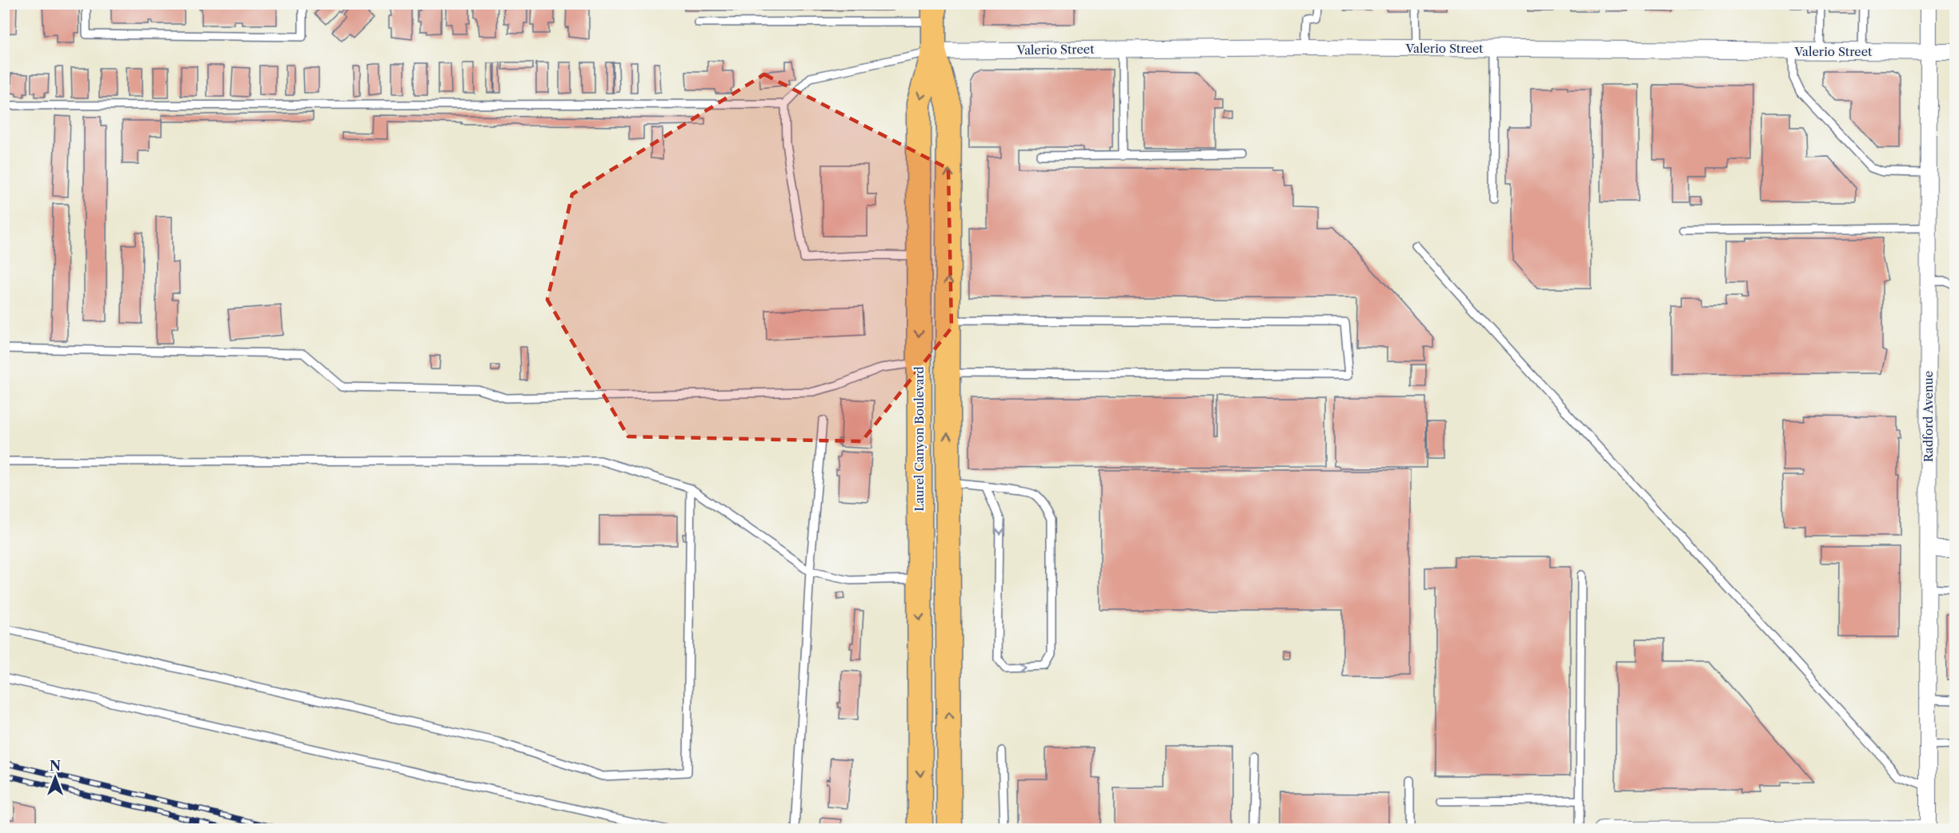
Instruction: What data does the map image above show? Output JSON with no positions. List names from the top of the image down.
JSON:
{
  "streets": {
    "main road": ["Laurel Canyon Boulevard"],
    "street": ["Valerio Street", "Radford Avenue"]
  },
  "crossings": [
    ["Valerio Street", "Radford Avenue"],
    ["Valerio Street", "Laurel Canyon Boulevard"]
  ],
  "north": "top"
}
